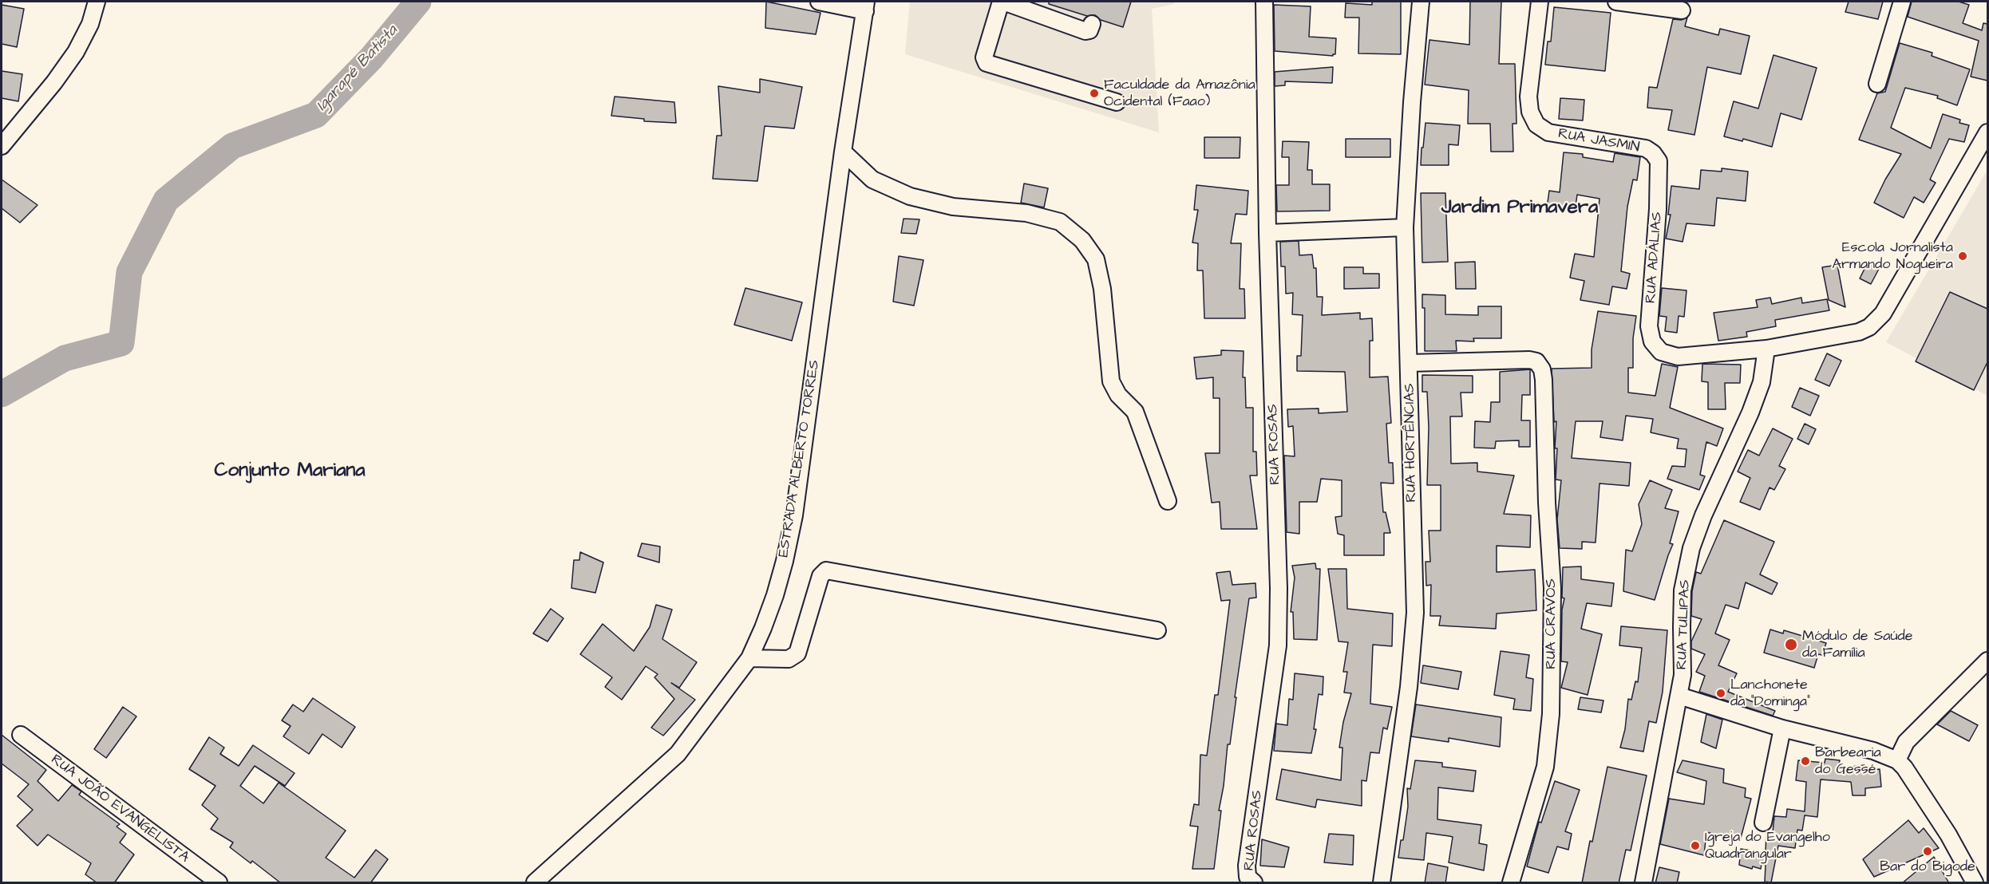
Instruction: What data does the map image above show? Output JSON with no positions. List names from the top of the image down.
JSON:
{
  "streets": {
    "street": [
      "RUA JASMIN",
      "RUA ADÁLIAS",
      "RUA HORTÊNCIAS",
      "RUA ROSAS",
      "ESTRADA ALBERTO TORRES",
      "RUA CRAVOS",
      "RUA TULIPAS",
      "RUA JOÃO EVANGELISTA"
    ]
  },
  "crossings": [
    ["RUA JASMIN", "RUA ADÁLIAS"],
    ["RUA ADÁLIAS", "RUA TULIPAS"],
    ["RUA HORTÊNCIAS", "RUA CRAVOS"]
  ],
  "districts": ["Jardim Primavera", "Conjunto Mariana"],
  "water": ["Igarapé Batista"],
  "places": [
    "Faculdade da Amazônia Ocidental (Faao)",
    "Escola Jornalista Armando Nogueira",
    "Módulo de Saúde da Família",
    "Lanchonete da \"Dominga\"",
    "Barbearia do Gessé",
    "Igreja do Evangelho Quadrangular",
    "Bar do Bigode"
  ]
}
